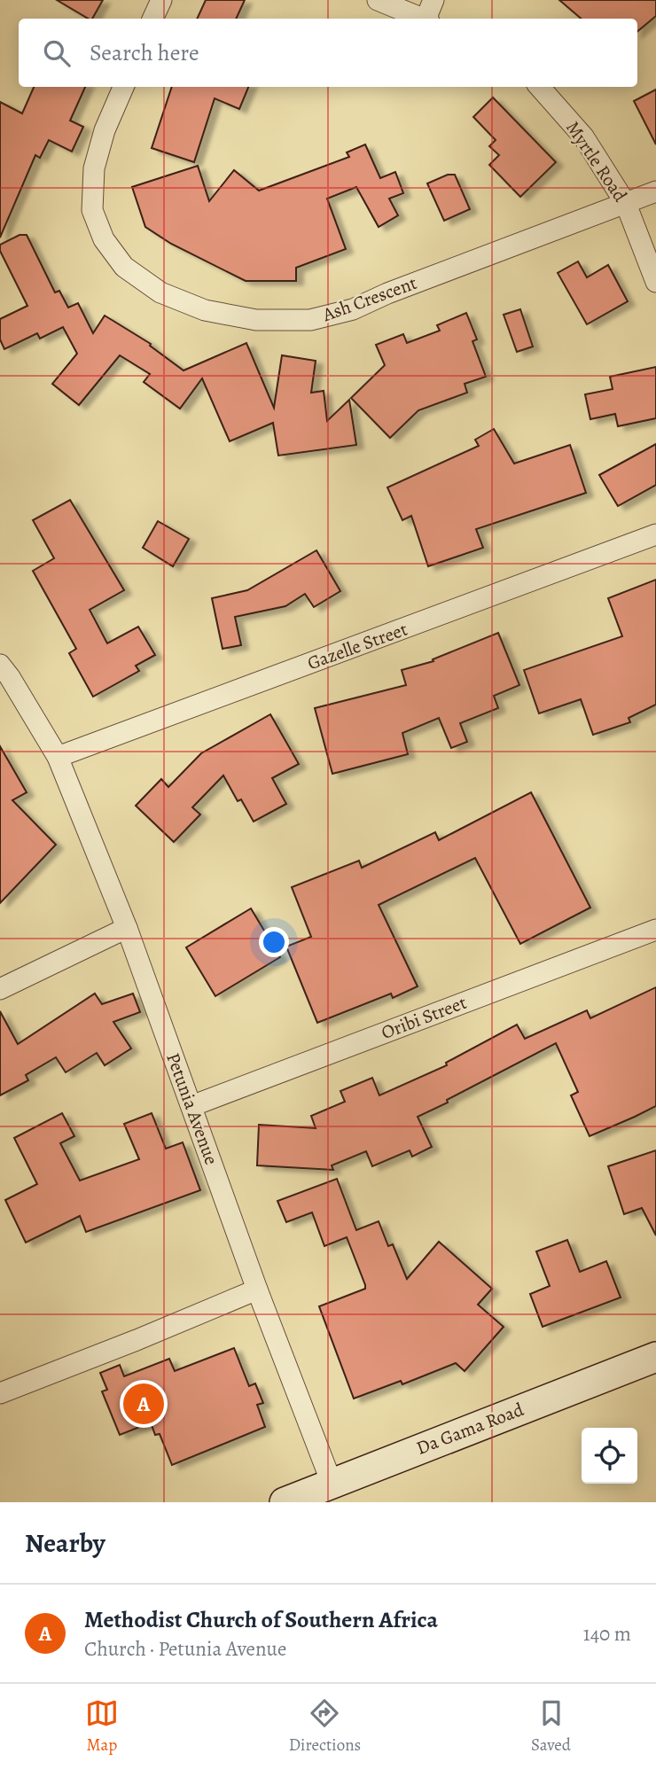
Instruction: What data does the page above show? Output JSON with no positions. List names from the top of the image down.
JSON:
{
  "streets": {
    "street": [
      "Myrtle Road",
      "Ash Crescent",
      "Gazelle Street",
      "Oribi Street",
      "Petunia Avenue",
      "Da Gama Road"
    ]
  },
  "crossings": [
    ["Myrtle Road", "Ash Crescent"],
    ["Gazelle Street", "Petunia Avenue"],
    ["Oribi Street", "Petunia Avenue"],
    ["Petunia Avenue", "Da Gama Road"]
  ],
  "page": {
    "search": "Search here",
    "pins": "A",
    "heading": "Nearby",
    "list": [
      {
        "mark": "A",
        "name": "Methodist Church of Southern Africa",
        "note": "Church · Petunia Avenue",
        "value": "140 m"
      }
    ],
    "nav": ["Map", "Directions", "Saved"]
  }
}
